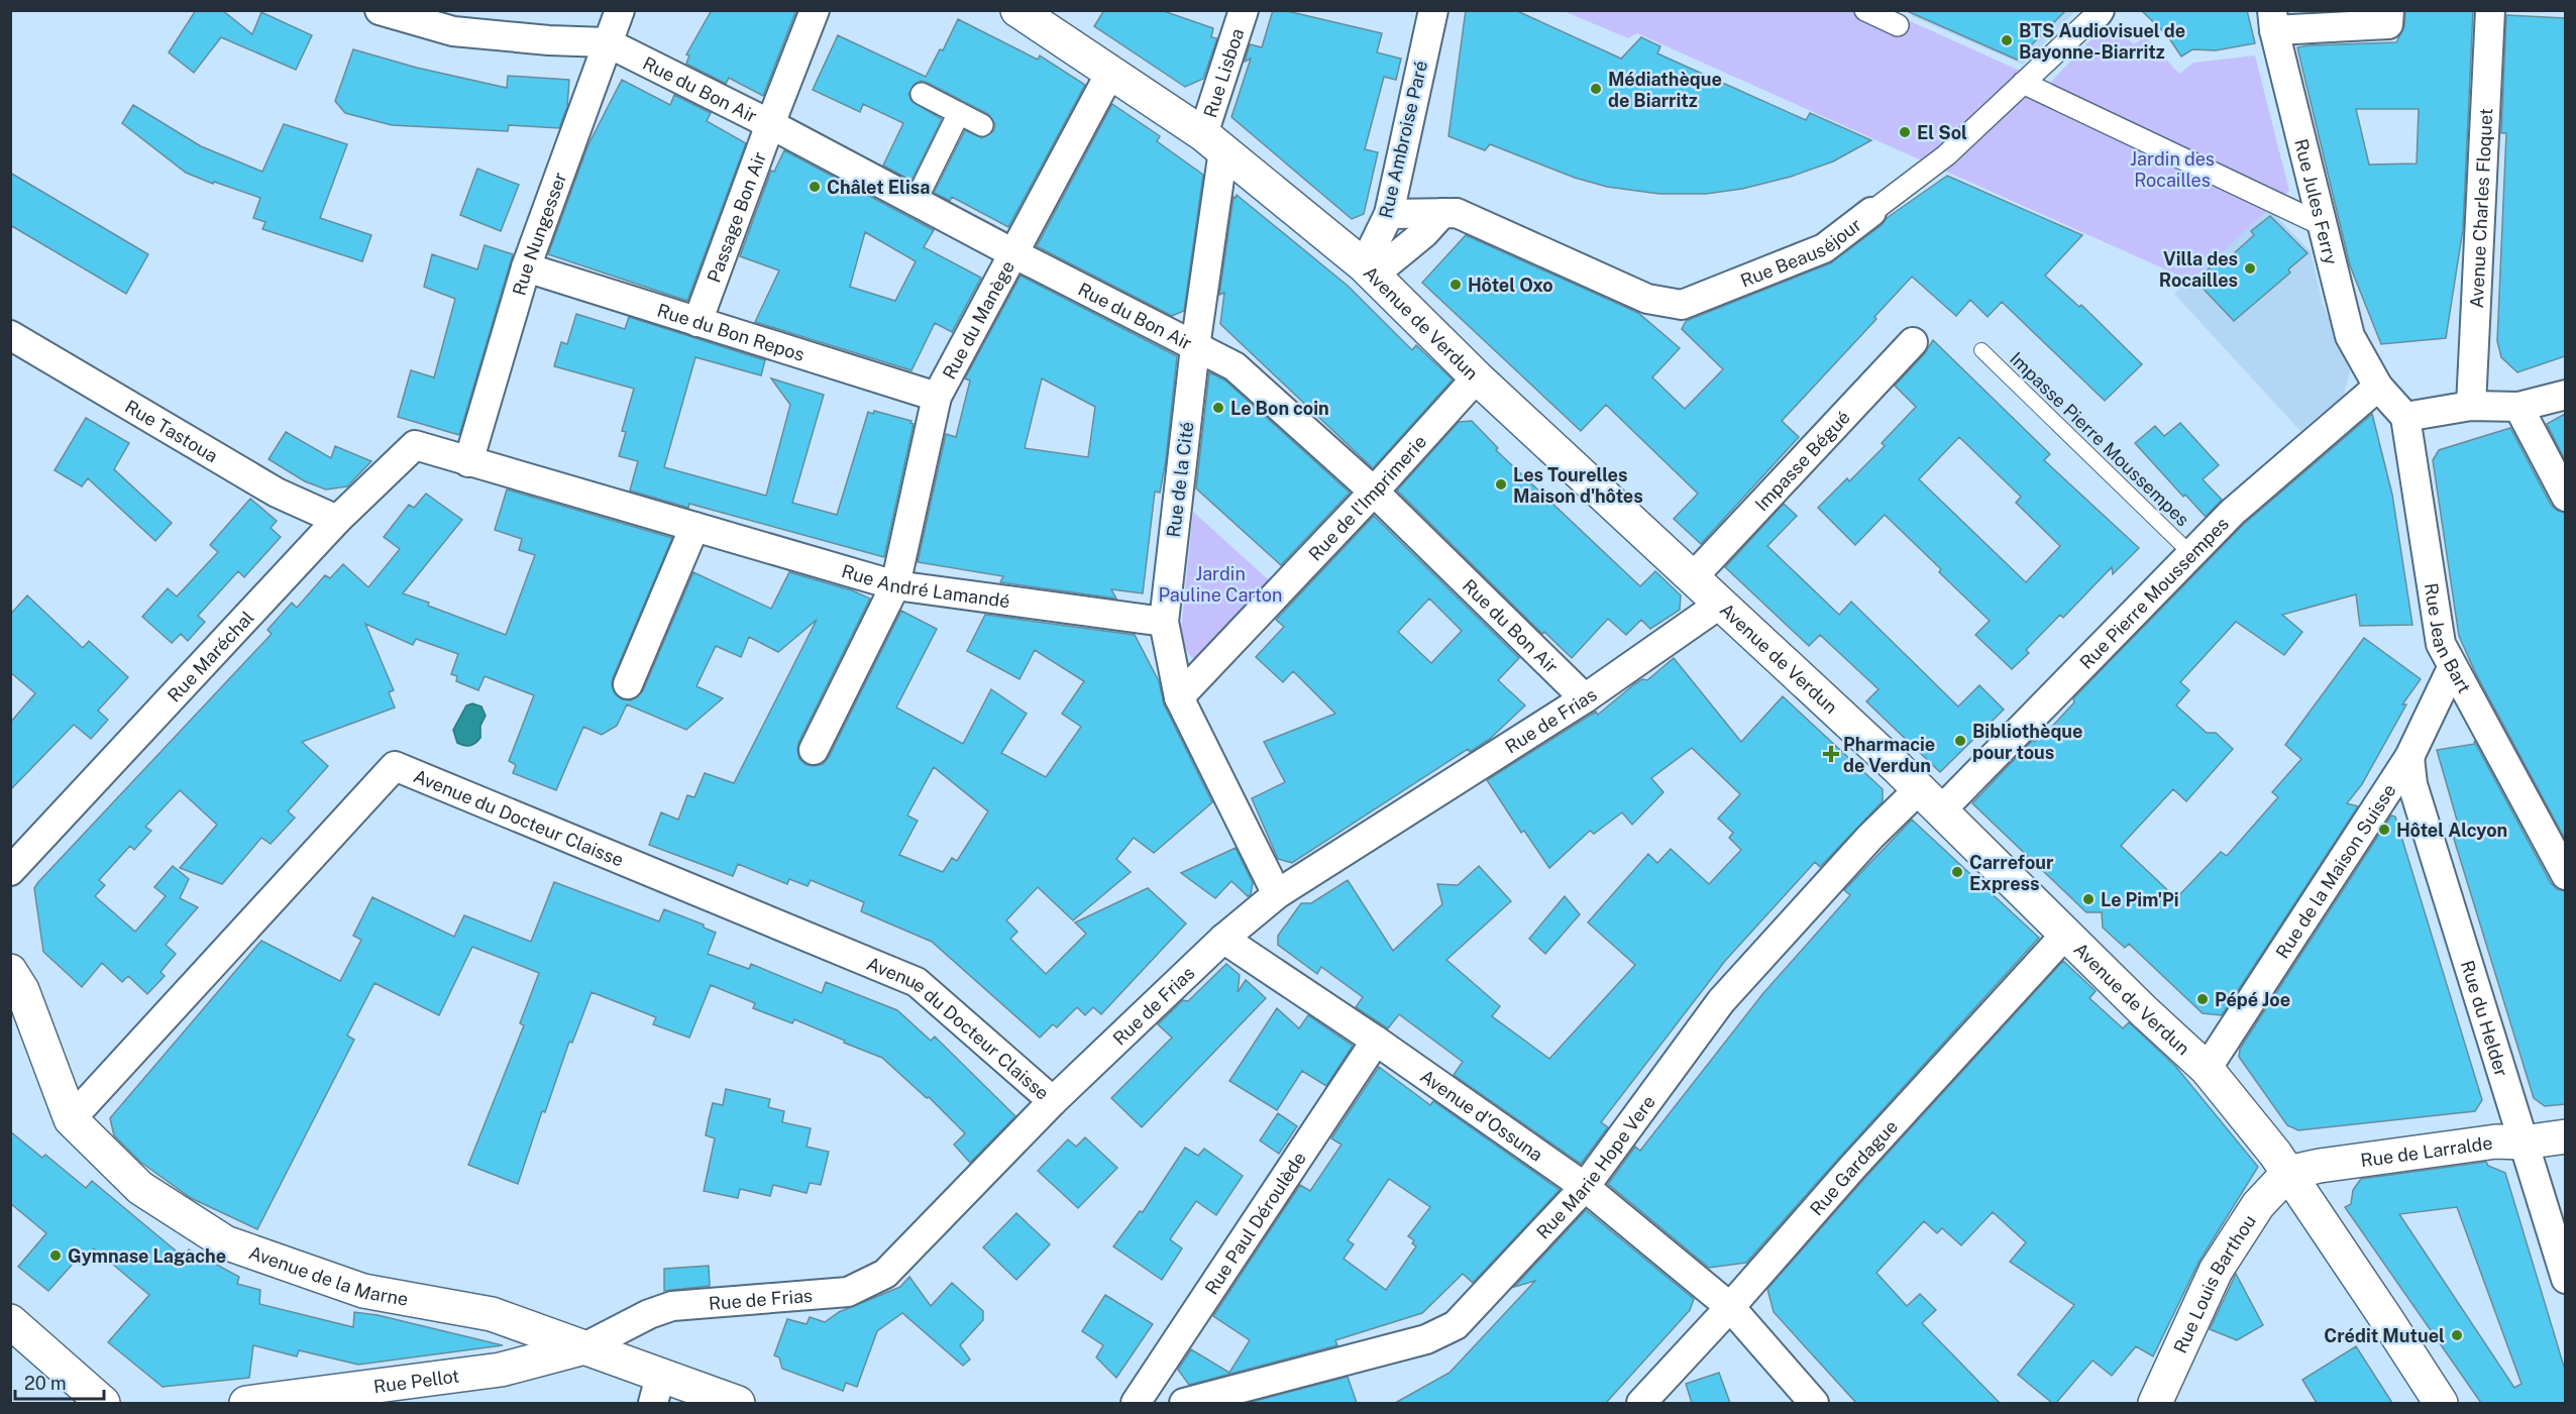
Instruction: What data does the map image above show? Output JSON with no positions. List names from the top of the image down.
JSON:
{
  "streets": {
    "main road": [
      "Avenue de Verdun",
      "Rue de Larralde",
      "Avenue de la Marne",
      "Rue Louis Barthou",
      "Rue Pellot"
    ],
    "street": [
      "Rue Lisboa",
      "Rue du Bon Air",
      "Rue Ambroise Paré",
      "Rue Jules Ferry",
      "Avenue Charles Floquet",
      "Passage Bon Air",
      "Rue Nungesser",
      "Rue Beauséjour",
      "Rue du Manège",
      "Rue du Bon Repos",
      "Rue Tastoua",
      "Impasse Bégué",
      "Rue de la Cité",
      "Rue de l'Imprimerie",
      "Rue André Lamandé",
      "Rue Pierre Moussempes",
      "Rue Jean Bart",
      "Rue Maréchal",
      "Rue de Frias",
      "Avenue du Docteur Claisse",
      "Rue de la Maison Suisse",
      "Rue du Helder",
      "Avenue d'Ossuna",
      "Rue Marie Hope Vere",
      "Rue Gardague",
      "Rue Paul Déroulède"
    ],
    "lane": ["Impasse Pierre Moussempes"]
  },
  "crossings": [
    ["Rue Lisboa", "Avenue de Verdun"],
    ["Rue Lisboa", "Rue de la Cité"],
    ["Rue du Bon Air", "Passage Bon Air"],
    ["Rue du Bon Air", "Rue Nungesser"],
    ["Rue du Bon Air", "Rue du Manège"],
    ["Rue du Bon Air", "Rue de la Cité"],
    ["Rue du Bon Air", "Rue de l'Imprimerie"],
    ["Rue du Bon Air", "Rue de Frias"],
    ["Rue Ambroise Paré", "Rue Beauséjour"],
    ["Rue Ambroise Paré", "Avenue de Verdun"],
    ["Rue Jules Ferry", "Rue Pierre Moussempes"],
    ["Passage Bon Air", "Rue du Bon Repos"],
    ["Rue Nungesser", "Rue du Bon Repos"],
    ["Rue Nungesser", "Rue André Lamandé"],
    ["Rue du Manège", "Avenue de Verdun"],
    ["Rue du Manège", "Rue du Bon Repos"],
    ["Rue du Manège", "Rue André Lamandé"],
    ["Avenue de Verdun", "Impasse Bégué"],
    ["Avenue de Verdun", "Rue de la Cité"],
    ["Avenue de Verdun", "Rue de l'Imprimerie"],
    ["Avenue de Verdun", "Rue Pierre Moussempes"],
    ["Avenue de Verdun", "Rue de Frias"],
    ["Avenue de Verdun", "Rue de la Maison Suisse"],
    ["Avenue de Verdun", "Rue de Larralde"],
    ["Avenue de Verdun", "Rue Marie Hope Vere"],
    ["Avenue de Verdun", "Rue Gardague"],
    ["Avenue de Verdun", "Rue Louis Barthou"],
    ["Rue Tastoua", "Rue Maréchal"],
    ["Impasse Pierre Moussempes", "Rue Pierre Moussempes"],
    ["Rue de la Cité", "Rue de l'Imprimerie"],
    ["Rue de la Cité", "Rue André Lamandé"],
    ["Rue de la Cité", "Rue de Frias"],
    ["Rue André Lamandé", "Rue Maréchal"],
    ["Rue Pierre Moussempes", "Rue Marie Hope Vere"],
    ["Rue Jean Bart", "Rue de la Maison Suisse"],
    ["Rue de Frias", "Avenue du Docteur Claisse"],
    ["Rue de Frias", "Avenue d'Ossuna"],
    ["Rue de Frias", "Avenue de la Marne"],
    ["Rue de Frias", "Rue Pellot"],
    ["Avenue du Docteur Claisse", "Avenue de la Marne"],
    ["Rue de la Maison Suisse", "Rue du Helder"],
    ["Rue du Helder", "Rue de Larralde"],
    ["Avenue d'Ossuna", "Rue Marie Hope Vere"],
    ["Avenue d'Ossuna", "Rue Gardague"],
    ["Avenue d'Ossuna", "Rue Paul Déroulède"],
    ["Rue de Larralde", "Rue Louis Barthou"],
    ["Avenue de la Marne", "Rue Pellot"]
  ],
  "parks": ["Jardin des Rocailles", "Jardin Pauline Carton"],
  "places": {
    "other": [
      "BTS Audiovisuel de Bayonne-Biarritz",
      "Médiathèque de Biarritz",
      "El Sol",
      "Châlet Elisa",
      "Villa des Rocailles",
      "Hôtel Oxo",
      "Le Bon coin",
      "Les Tourelles Maison d'hôtes",
      "Bibliothèque pour tous",
      "Hôtel Alcyon",
      "Carrefour Express",
      "Le Pim'Pi",
      "Pépé Joe",
      "Gymnase Lagache",
      "Crédit Mutuel"
    ],
    "health": ["Pharmacie de Verdun"]
  },
  "scale_bar": "20 m"
}
